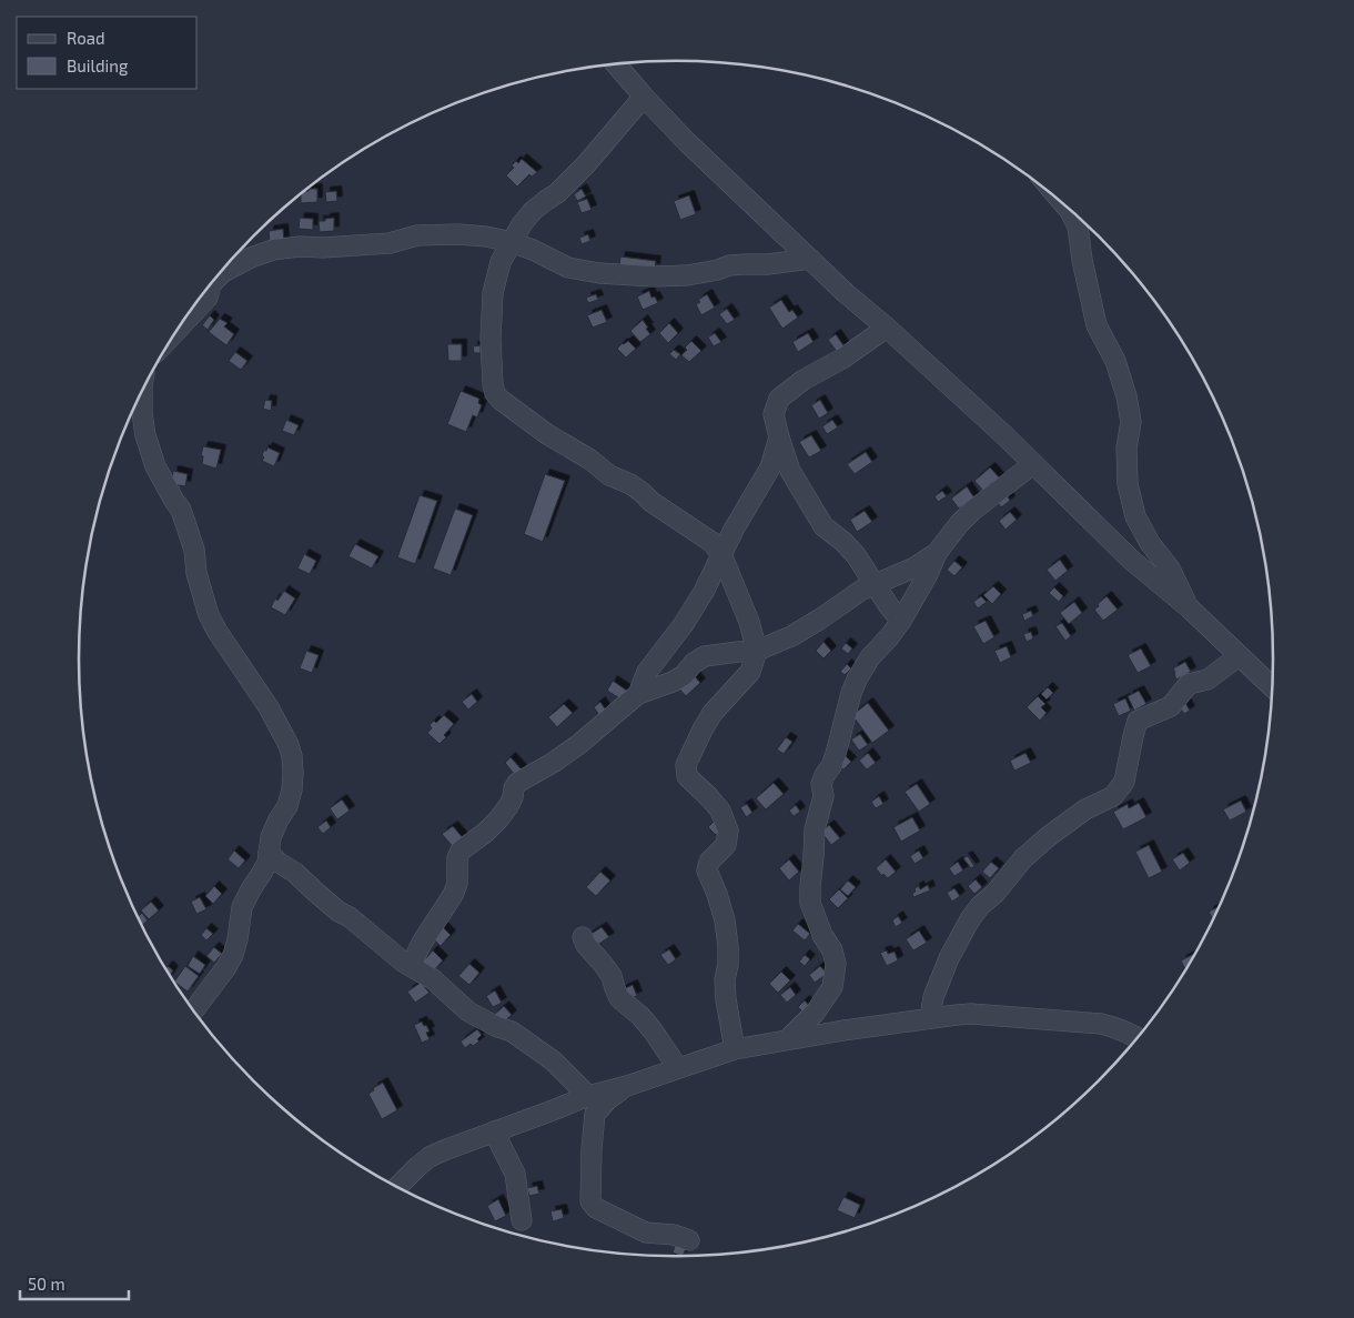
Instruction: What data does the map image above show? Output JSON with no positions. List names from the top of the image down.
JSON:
{
  "legend": ["Road", "Building"],
  "scale_bar": "50 m"
}
